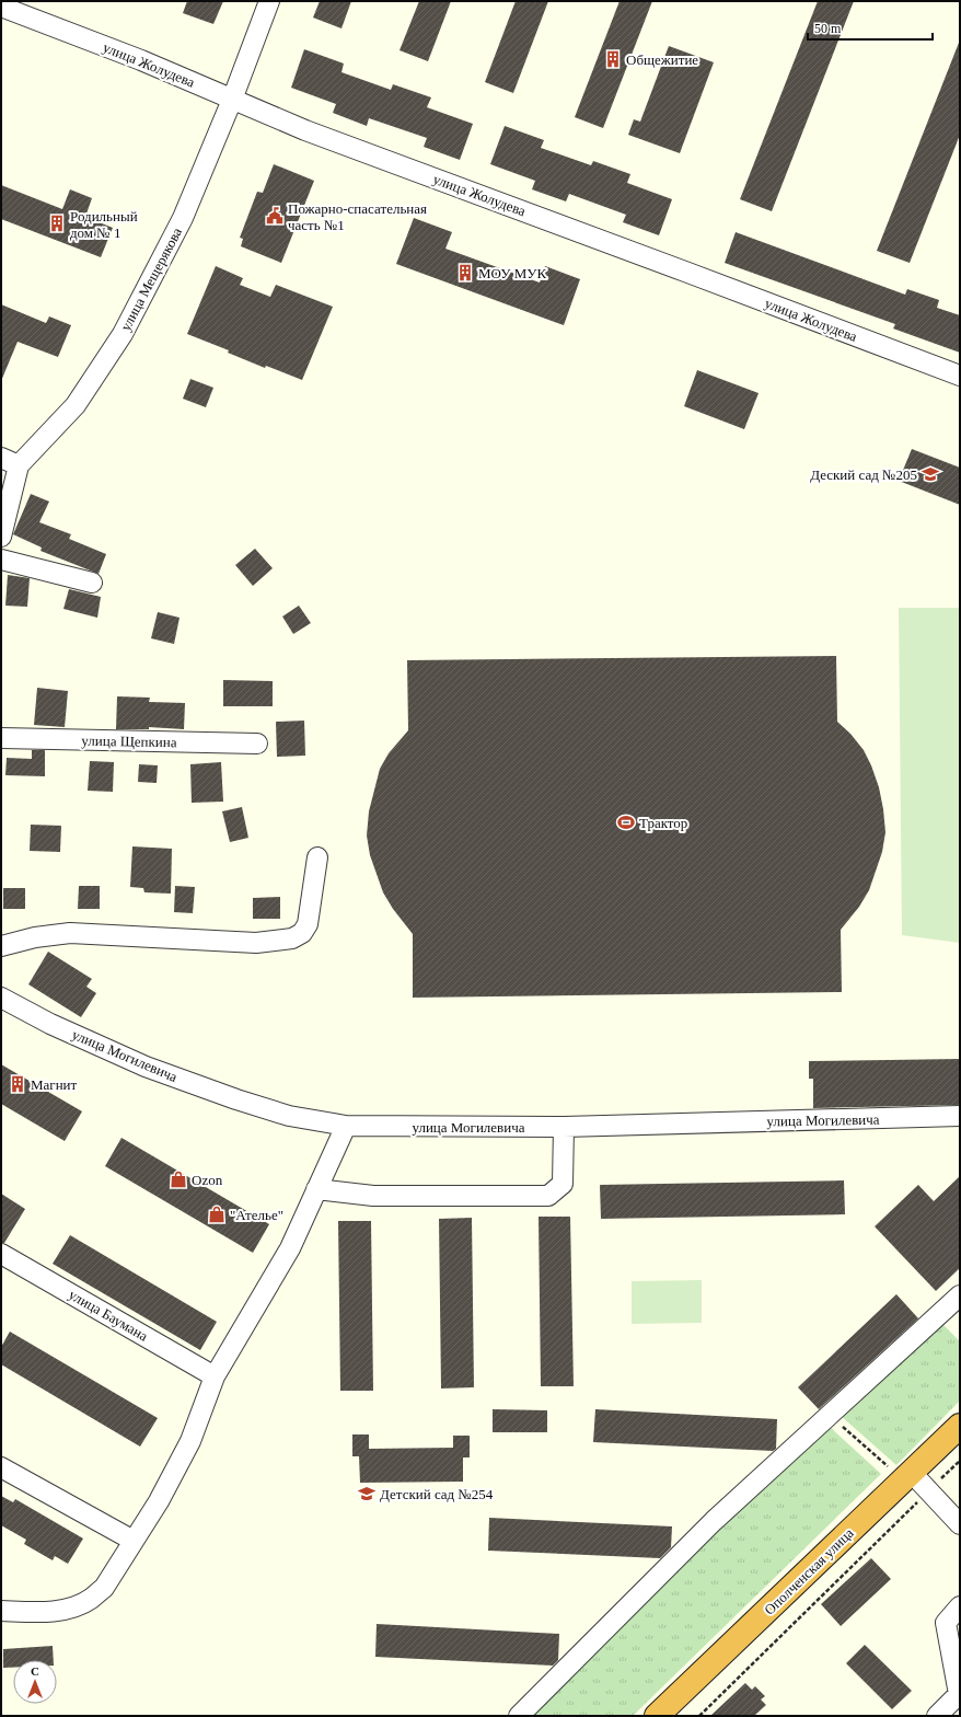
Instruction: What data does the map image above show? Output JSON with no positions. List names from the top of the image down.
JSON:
{
  "streets": {
    "highway": ["Ополченская улица"],
    "street": [
      "улица Жолудева",
      "улица Мещерякова",
      "улица Щепкина",
      "улица Могилевича",
      "улица Баумана"
    ]
  },
  "crossings": [
    ["улица Жолудева", "улица Мещерякова"]
  ],
  "places": {
    "building": [
      "Общежитие",
      "Родильный дом № 1",
      "МОУ МУК",
      "Магнит"
    ],
    "public building": ["Пожарно-спасательная часть №1"],
    "school or university": ["Деский сад №205", "Детский сад №254"],
    "sports": ["Трактор"],
    "shop": ["Ozon", "\"Ателье\""]
  },
  "scale_bar": "50 m",
  "north": "top"
}
